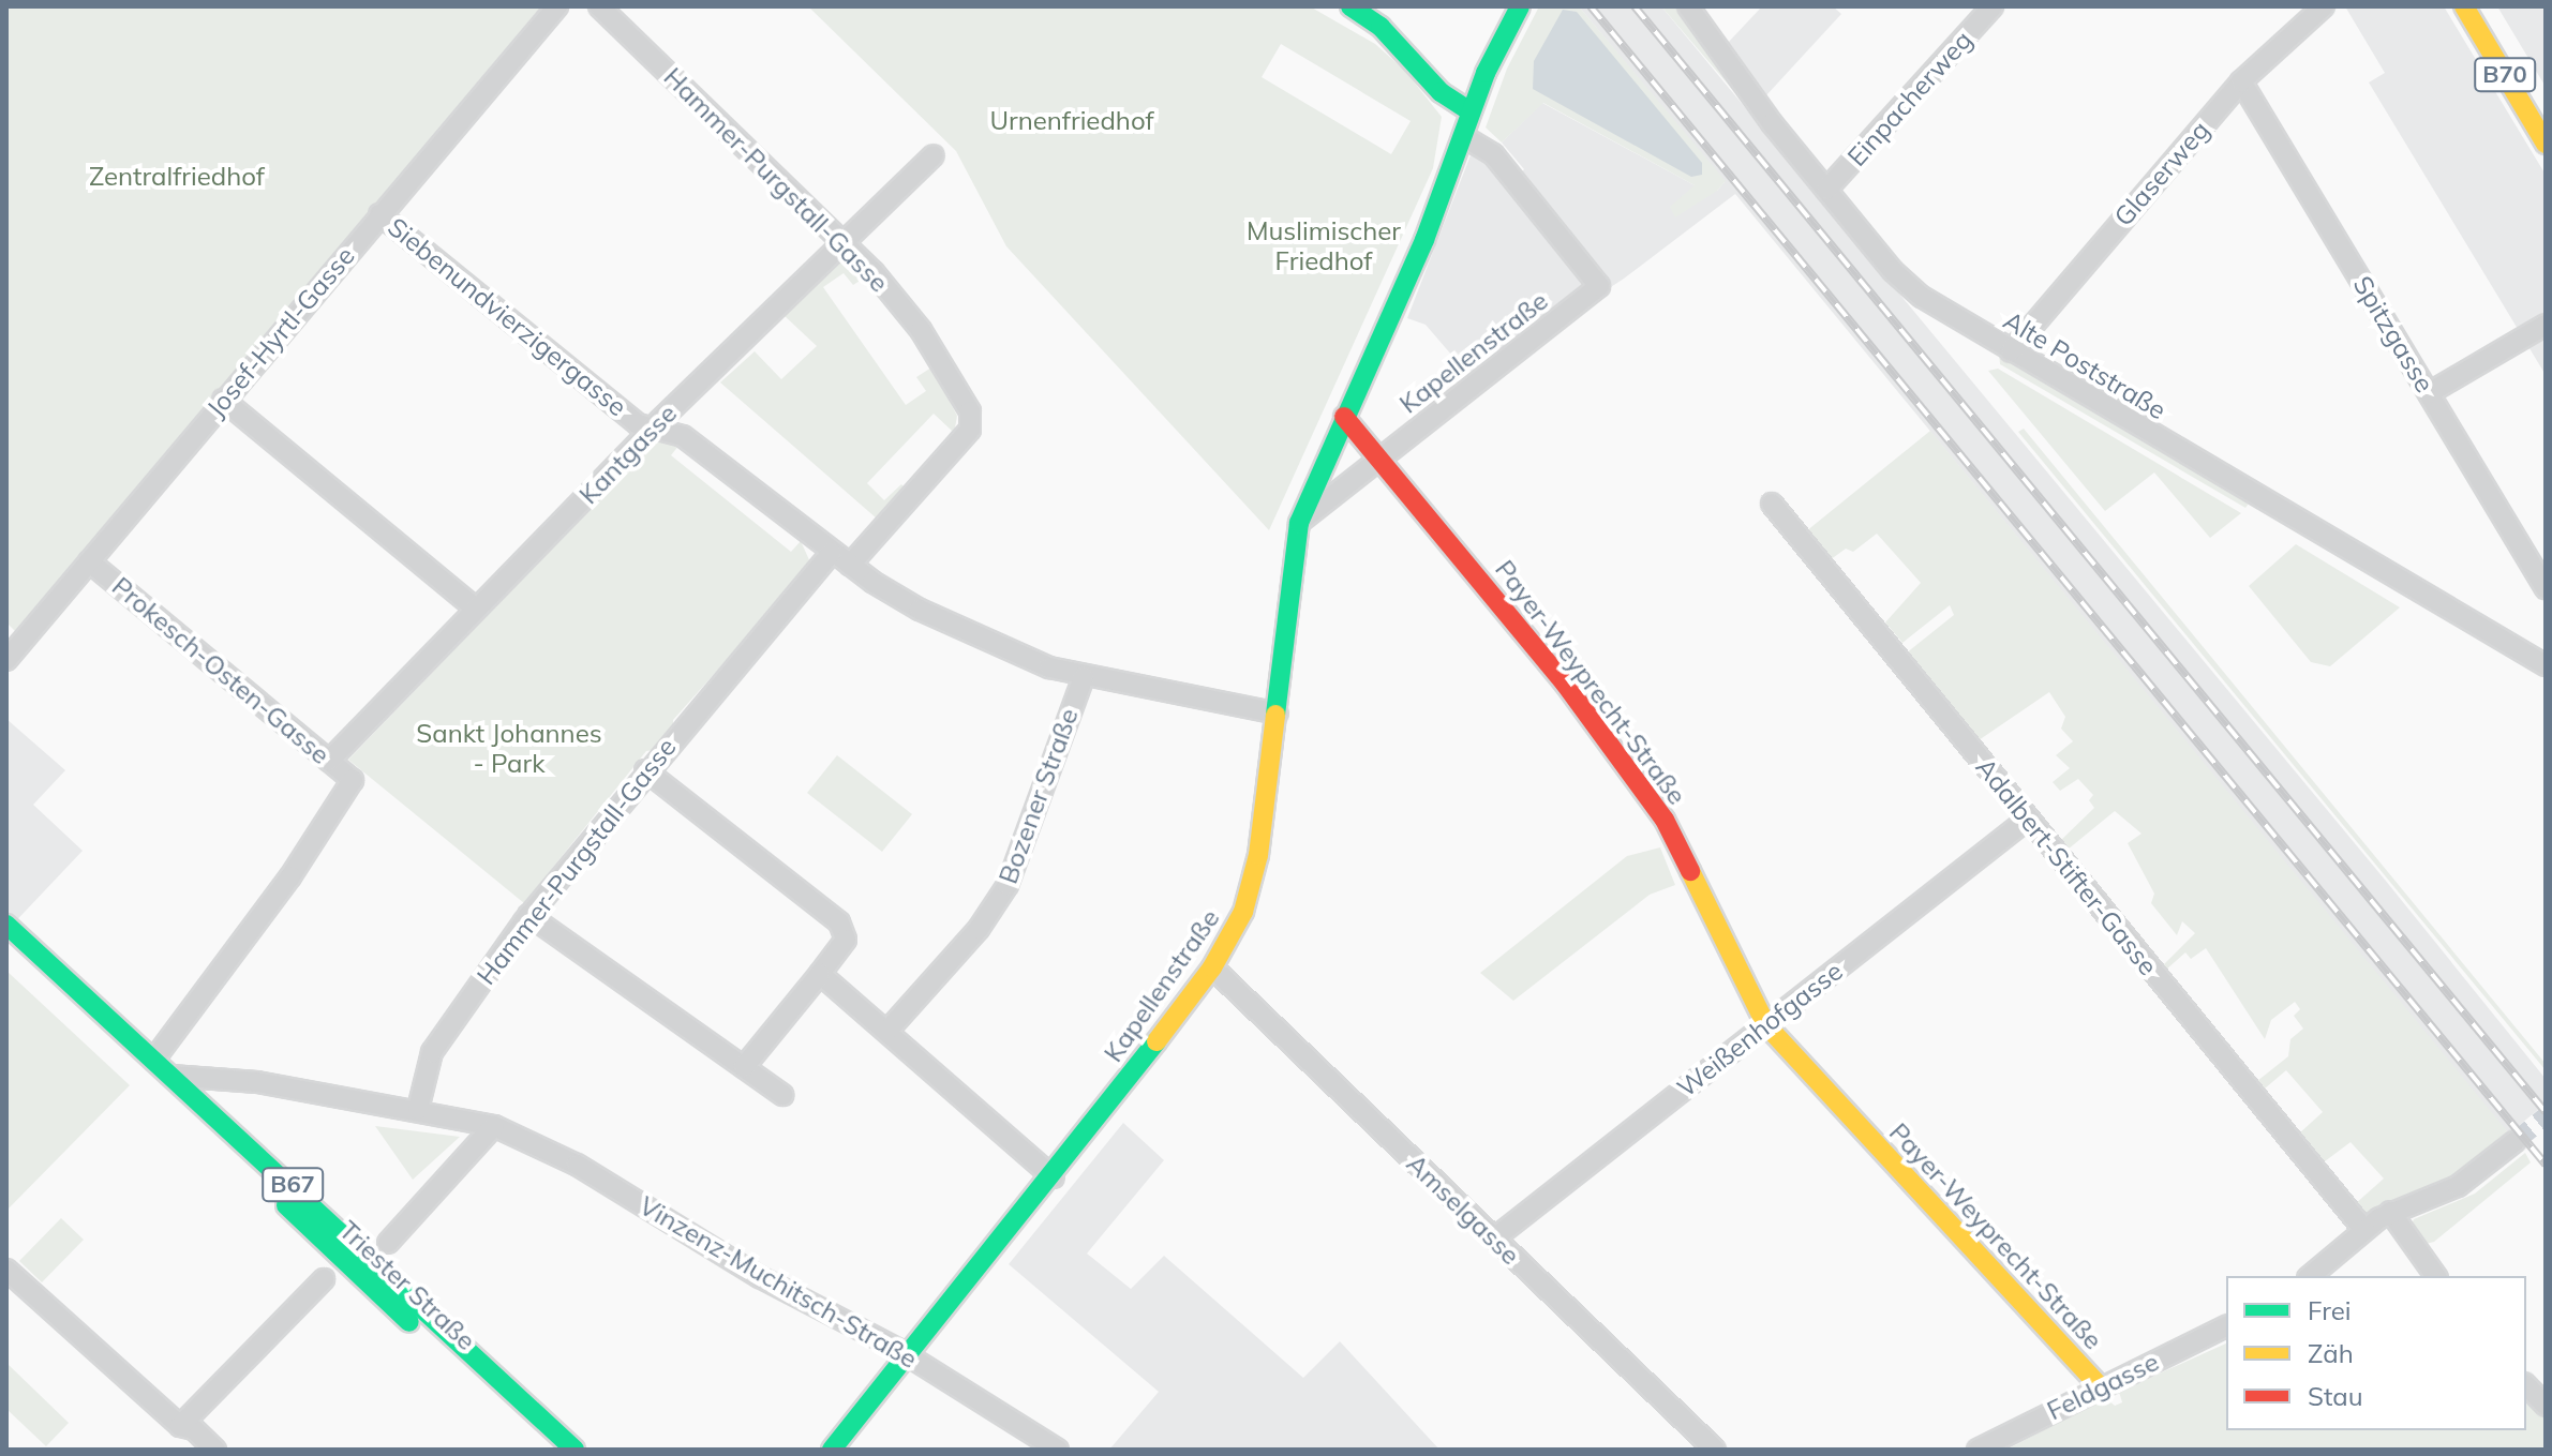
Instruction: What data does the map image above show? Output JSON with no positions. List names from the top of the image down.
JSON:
{
  "streets": {
    "main road": [
      "B70",
      "Kapellenstraße",
      "Payer-Weyprecht-Straße",
      "B67",
      "Triester Straße"
    ],
    "street": [
      "Einpacherweg",
      "Glaserweg",
      "Hammer-Purgstall-Gasse",
      "Siebenundvierzigergasse",
      "Josef-Hyrtl-Gasse",
      "Spitzgasse",
      "Alte Poststraße",
      "Kantgasse",
      "Prokesch-Osten-Gasse",
      "Bozener Straße",
      "Adalbert-Stifter-Gasse",
      "Weißenhofgasse",
      "Amselgasse",
      "Vinzenz-Muchitsch-Straße",
      "Feldgasse"
    ]
  },
  "crossings": [
    ["Einpacherweg", "Alte Poststraße"],
    ["Glaserweg", "Spitzgasse"],
    ["Glaserweg", "Alte Poststraße"],
    ["Hammer-Purgstall-Gasse", "Siebenundvierzigergasse"],
    ["Hammer-Purgstall-Gasse", "Kantgasse"],
    ["Hammer-Purgstall-Gasse", "Vinzenz-Muchitsch-Straße"],
    ["Siebenundvierzigergasse", "Josef-Hyrtl-Gasse"],
    ["Siebenundvierzigergasse", "Kapellenstraße"],
    ["Siebenundvierzigergasse", "Kantgasse"],
    ["Siebenundvierzigergasse", "Bozener Straße"],
    ["Josef-Hyrtl-Gasse", "Prokesch-Osten-Gasse"],
    ["Kapellenstraße", "Payer-Weyprecht-Straße"],
    ["Kapellenstraße", "Amselgasse"],
    ["Kapellenstraße", "Vinzenz-Muchitsch-Straße"],
    ["Kantgasse", "Prokesch-Osten-Gasse"],
    ["Prokesch-Osten-Gasse", "Triester Straße"],
    ["Payer-Weyprecht-Straße", "Weißenhofgasse"],
    ["Payer-Weyprecht-Straße", "Feldgasse"],
    ["Adalbert-Stifter-Gasse", "Weißenhofgasse"],
    ["Weißenhofgasse", "Amselgasse"],
    ["Vinzenz-Muchitsch-Straße", "Triester Straße"]
  ],
  "parks": [
    "Urnenfriedhof",
    "Zentralfriedhof",
    "Muslimischer Friedhof",
    "Sankt Johannes - Park"
  ],
  "legend": ["Frei", "Zäh", "Stau"]
}
